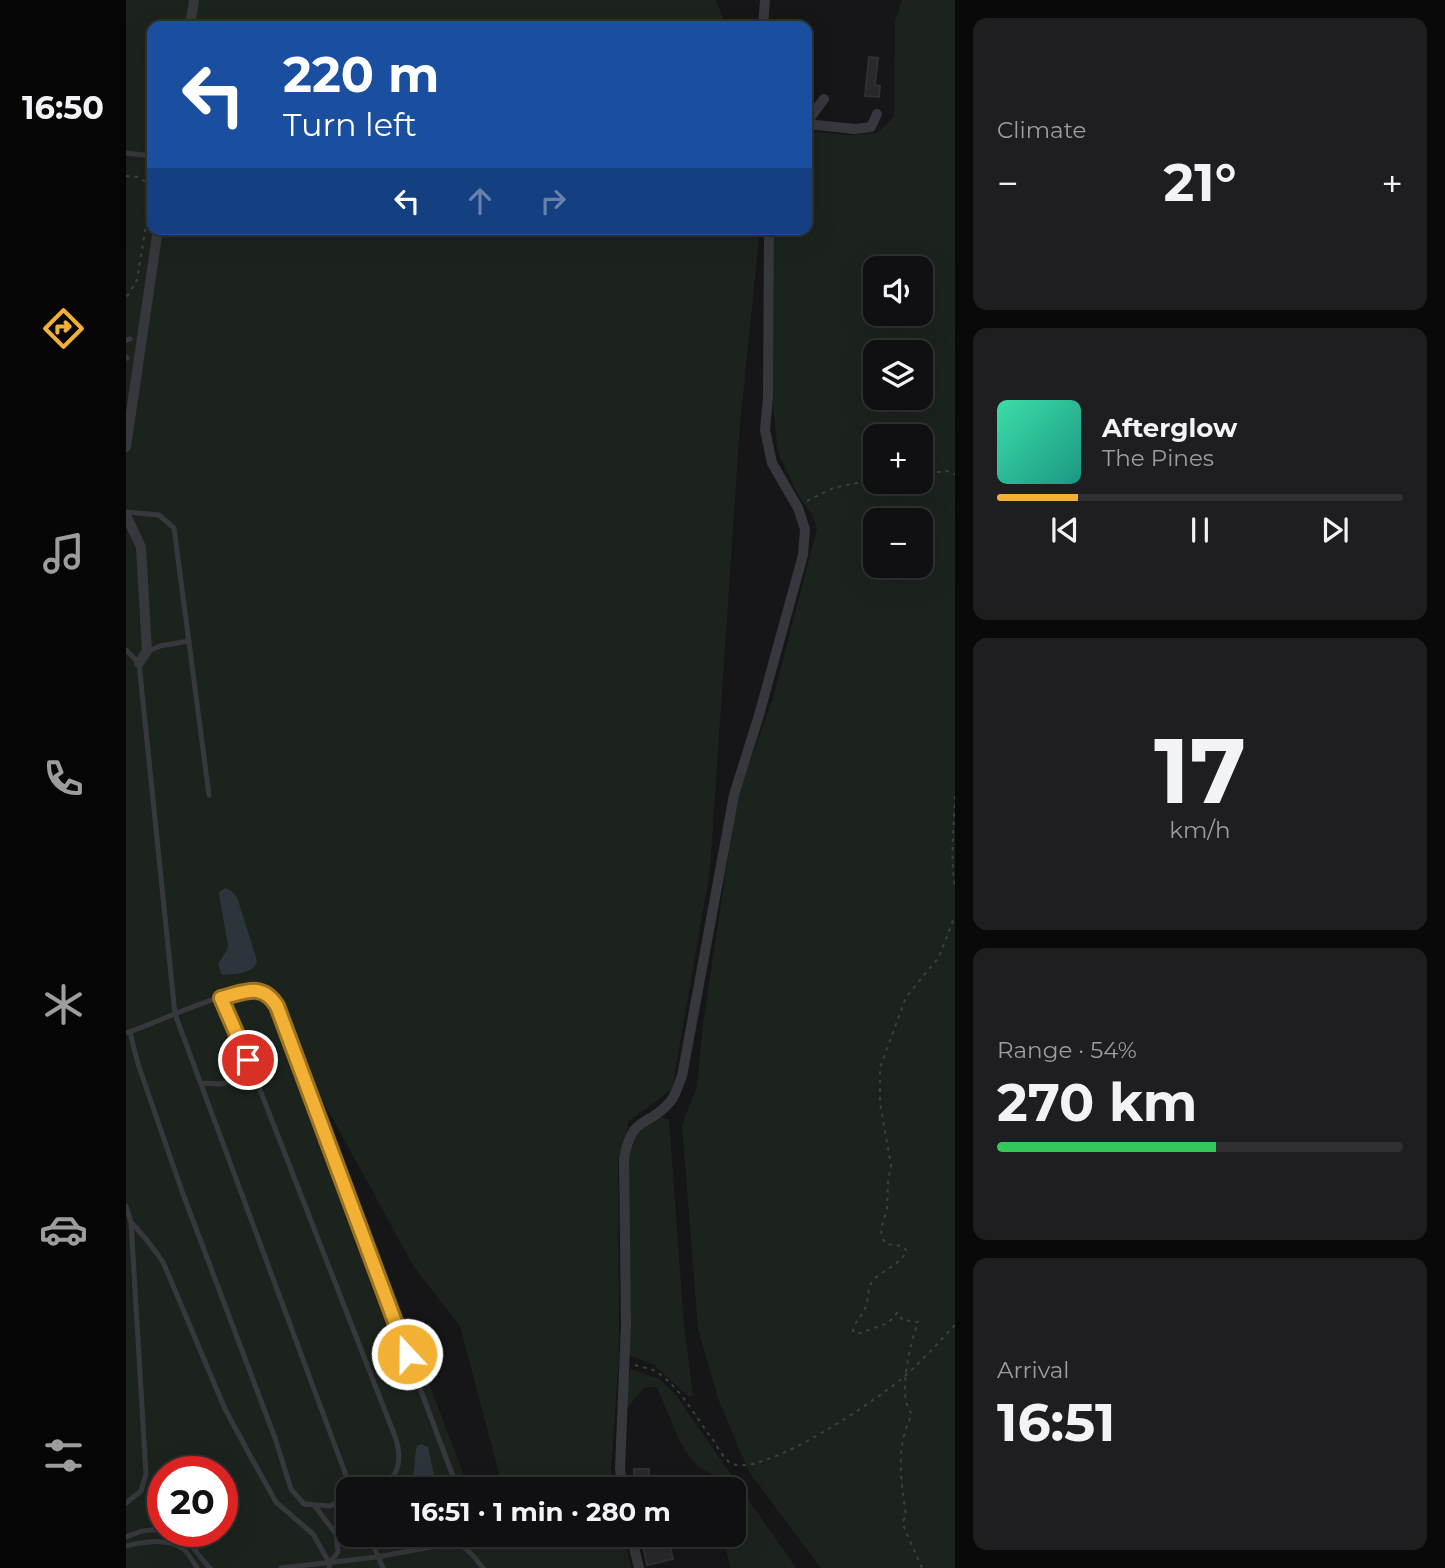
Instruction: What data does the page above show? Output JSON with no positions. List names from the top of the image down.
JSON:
{
  "page": {
    "tabs": "16:50",
    "tile": [
      "Climate",
      ["17", "km/h"],
      ["Range · 54%", "270 km"],
      ["Arrival", "16:51"]
    ],
    "turn": ["220 m", "Turn left"],
    "heat": ["−", "21°", "+"],
    "map_buttons": ["+", "−"],
    "song": ["Afterglow", "The Pines"],
    "limit": "20",
    "trip": "16:51 · 1 min · 280 m"
  }
}
